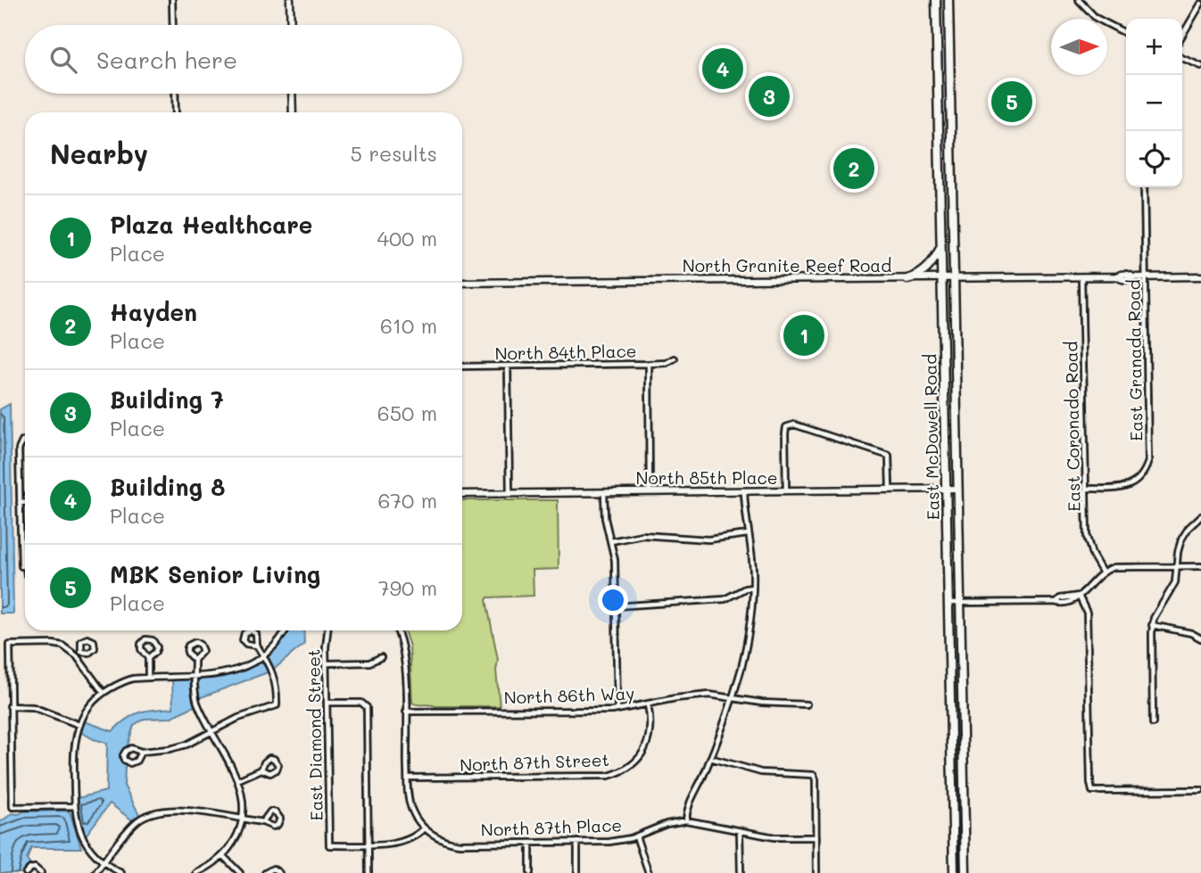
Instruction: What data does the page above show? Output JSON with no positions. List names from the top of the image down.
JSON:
{
  "streets": {
    "main road": ["East McDowell Road"],
    "street": [
      "North Granite Reef Road",
      "North 84th Place",
      "East Granada Road",
      "East Coronado Road",
      "North 85th Place",
      "North 86th Way",
      "East Diamond Street",
      "North 87th Street",
      "North 87th Place"
    ]
  },
  "crossings": [
    ["North Granite Reef Road", "East Granada Road"],
    ["North Granite Reef Road", "East Coronado Road"],
    ["North Granite Reef Road", "East McDowell Road"],
    ["East Granada Road", "East Coronado Road"],
    ["East McDowell Road", "North 85th Place"],
    ["North 86th Way", "North 87th Street"]
  ],
  "north": "right",
  "page": {
    "map_buttons": ["+", "−"],
    "search": "Search here",
    "pins": [
      "4",
      "3",
      "5",
      "2",
      "1"
    ],
    "heading": ["Nearby", "5 results"],
    "list": [
      {
        "mark": "1",
        "name": "Plaza Healthcare",
        "note": "Place",
        "value": "400 m"
      },
      {
        "mark": "2",
        "name": "Hayden",
        "note": "Place",
        "value": "610 m"
      },
      {
        "mark": "3",
        "name": "Building 7",
        "note": "Place",
        "value": "650 m"
      },
      {
        "mark": "4",
        "name": "Building 8",
        "note": "Place",
        "value": "670 m"
      },
      {
        "mark": "5",
        "name": "MBK Senior Living",
        "note": "Place",
        "value": "790 m"
      }
    ]
  }
}
